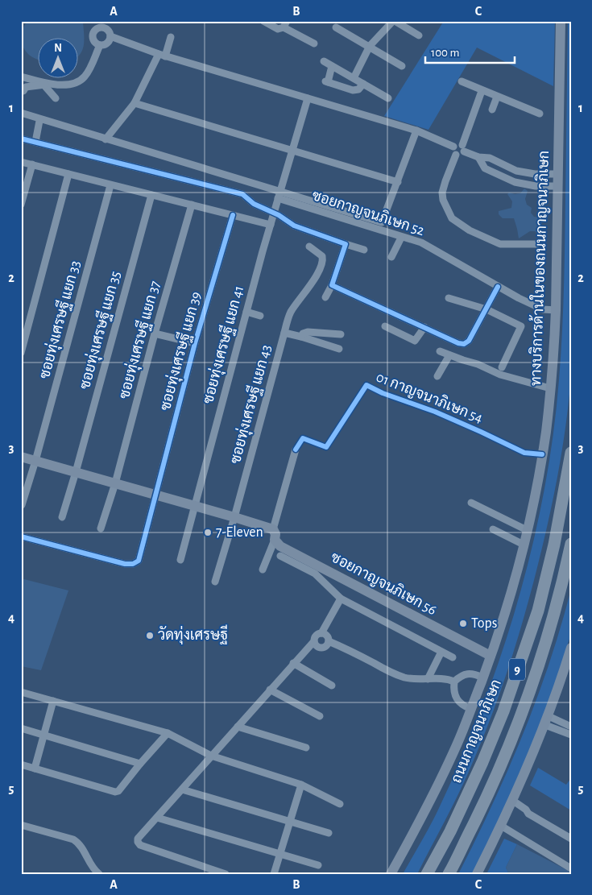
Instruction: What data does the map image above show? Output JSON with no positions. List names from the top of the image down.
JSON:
{
  "streets": {
    "highway": ["9", "ถนนกาญจนาภิเษก"],
    "main road": ["ทางบริการด้านในของถนนกาญจนาภิเษก", "ซอยกาญจนภิเษก 56"],
    "street": [
      "ซอยกาญจนภิเษก 52",
      "ซอยทุ่งเศรษฐี แยก 33",
      "ซอยทุ่งเศรษฐี แยก 35",
      "ซอยทุ่งเศรษฐี แยก 37",
      "ซอยทุ่งเศรษฐี แยก 41",
      "ซอยทุ่งเศรษฐี แยก 39",
      "ซอยทุ่งเศรษฐี แยก 43"
    ],
    "cycle path": ["01 กาญจนาภิเษก 54"]
  },
  "crossings": [
    ["ซอยกาญจนภิเษก 52", "ทางบริการด้านในของถนนกาญจนาภิเษก"],
    ["ซอยกาญจนภิเษก 52", "ซอยทุ่งเศรษฐี แยก 41"],
    ["ทางบริการด้านในของถนนกาญจนาภิเษก", "ซอยกาญจนภิเษก 56"],
    ["ซอยทุ่งเศรษฐี แยก 33", "ซอยกาญจนภิเษก 56"],
    ["ซอยทุ่งเศรษฐี แยก 35", "ซอยกาญจนภิเษก 56"],
    ["ซอยทุ่งเศรษฐี แยก 37", "ซอยกาญจนภิเษก 56"],
    ["ซอยทุ่งเศรษฐี แยก 41", "ซอยกาญจนภิเษก 56"],
    ["ซอยทุ่งเศรษฐี แยก 39", "ซอยกาญจนภิเษก 56"],
    ["ซอยทุ่งเศรษฐี แยก 43", "ซอยกาญจนภิเษก 56"]
  ],
  "places": ["7-Eleven", "Tops", "วัดทุ่งเศรษฐี"],
  "scale_bar": "100 m",
  "north": "top",
  "grid": {
    "columns": ["A", "B", "C"],
    "rows": [
      "1",
      "2",
      "3",
      "4",
      "5"
    ]
  }
}
